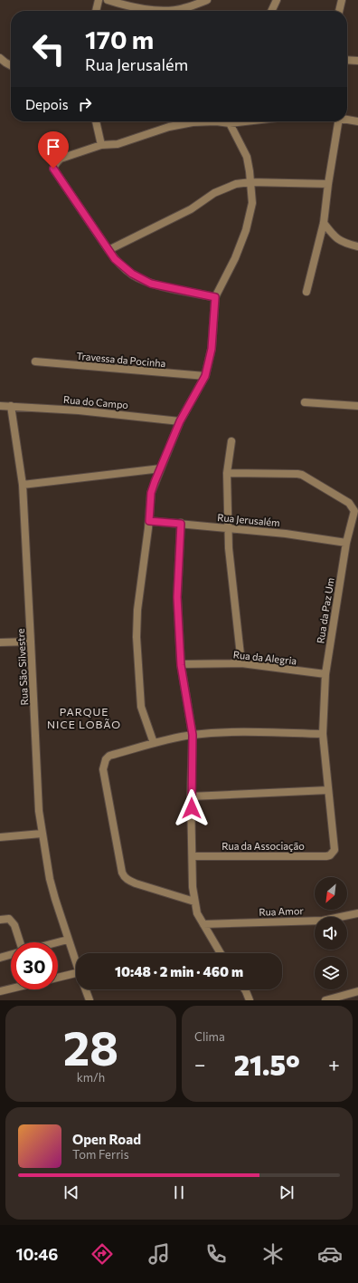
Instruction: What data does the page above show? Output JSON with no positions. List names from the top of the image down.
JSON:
{
  "streets": {
    "street": [
      "Travessa da Pocinha",
      "Rua do Campo",
      "Rua Jerusalém",
      "Rua da Paz Um",
      "Rua da Alegria",
      "Rua São Silvestre",
      "Rua da Associação",
      "Rua Amor"
    ]
  },
  "crossings": [
    ["Rua Jerusalém", "Rua da Paz Um"],
    ["Rua da Paz Um", "Rua da Alegria"],
    ["Rua da Paz Um", "Rua da Associação"]
  ],
  "districts": ["PARQUE NICE LOBÃO"],
  "north": "bottom left",
  "page": {
    "turn": ["170 m", "Rua Jerusalém"],
    "then": "Depois",
    "limit": "30",
    "trip": "10:48 · 2 min · 460 m",
    "tile": [
      ["28", "km/h"],
      "Clima"
    ],
    "heat": ["−", "21.5°", "+"],
    "song": ["Open Road", "Tom Ferris"],
    "tabs": "10:46"
  }
}
